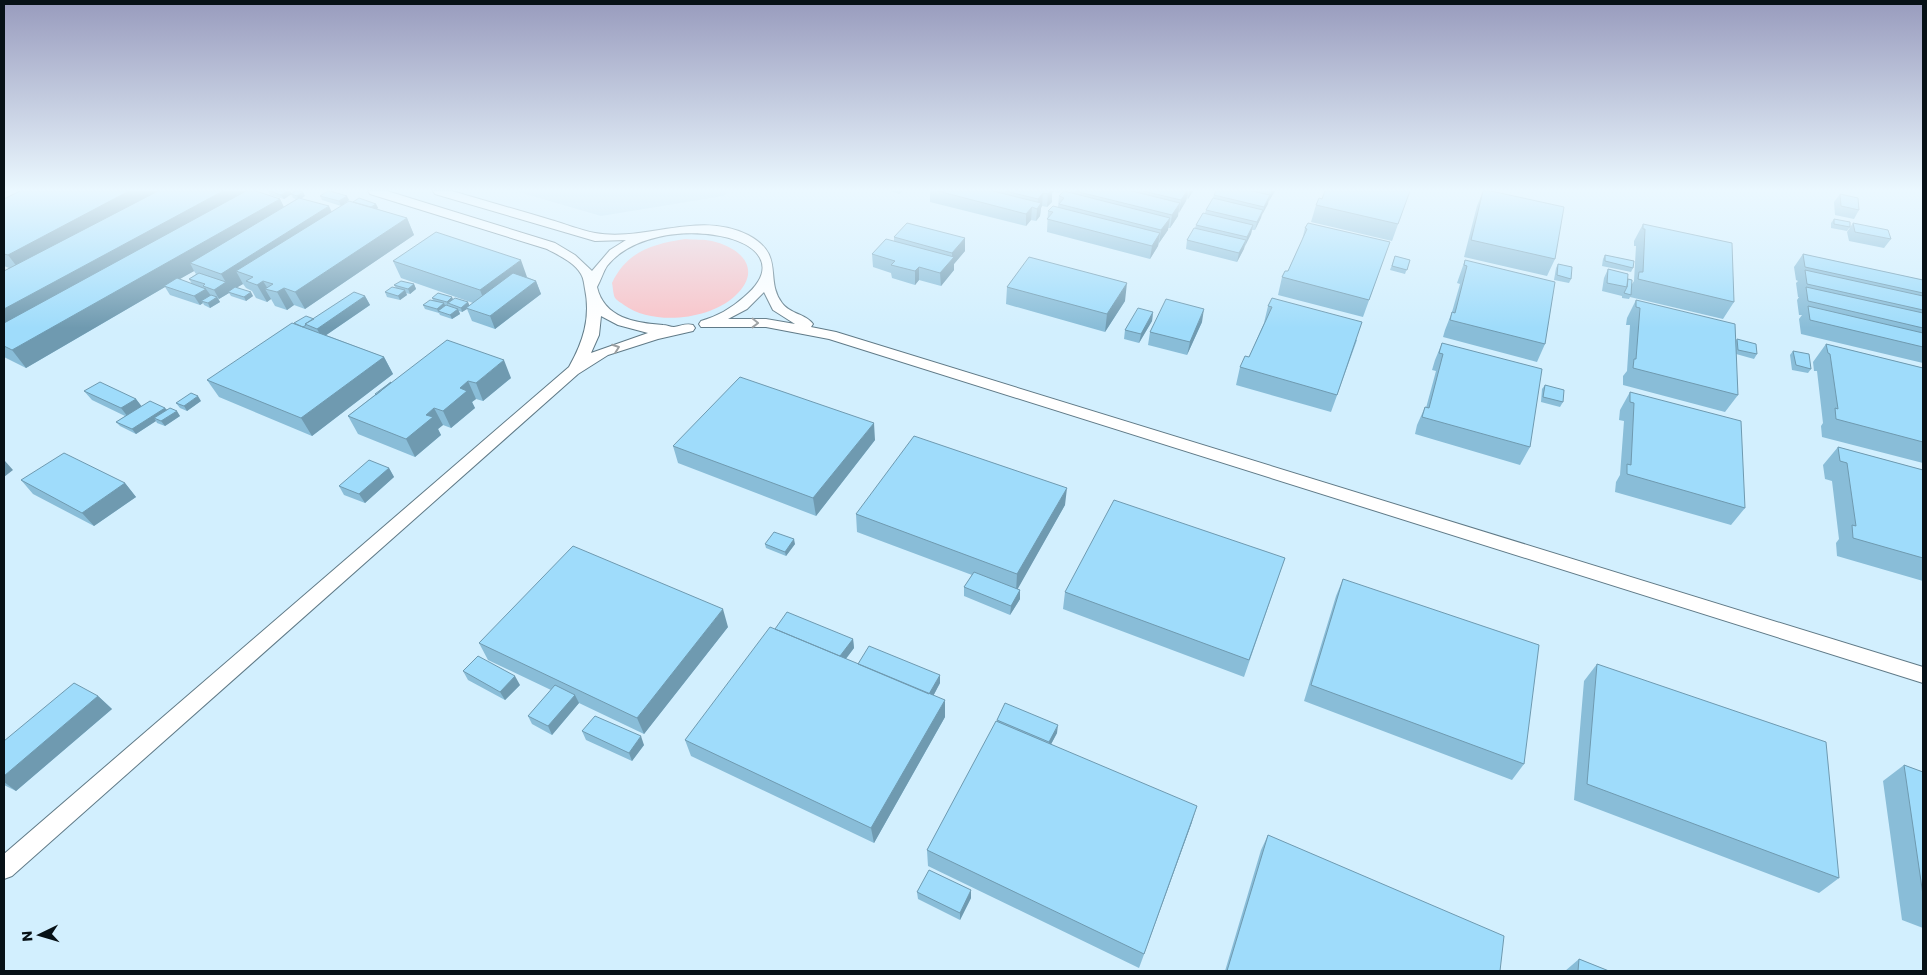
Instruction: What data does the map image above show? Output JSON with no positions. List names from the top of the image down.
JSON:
{
  "north": "left"
}
